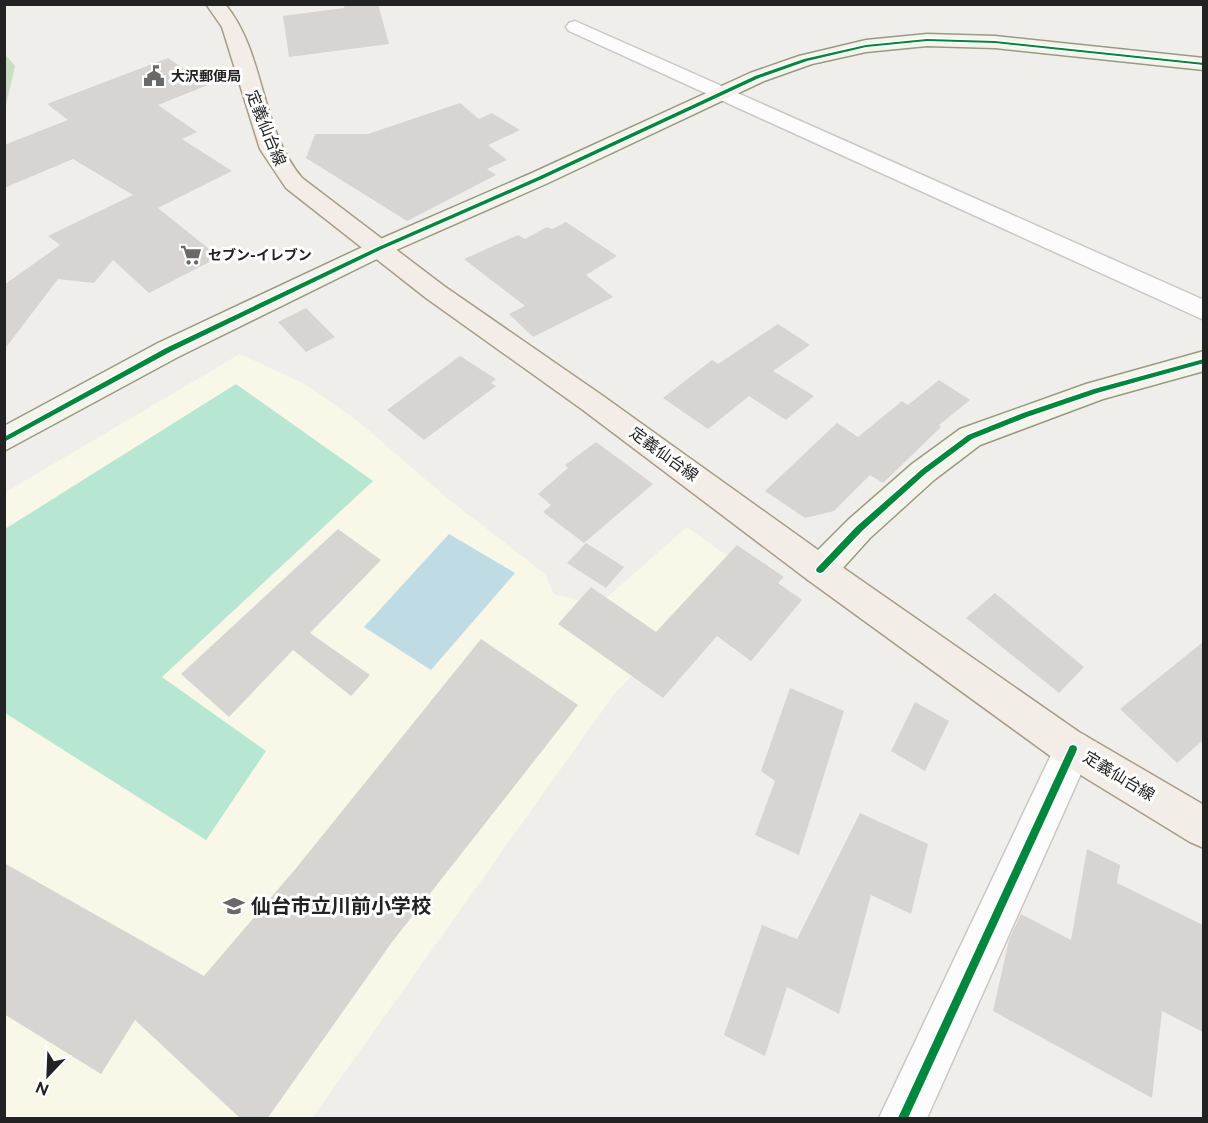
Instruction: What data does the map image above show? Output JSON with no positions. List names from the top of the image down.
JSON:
{
  "streets": {
    "main road": ["定義仙台線"]
  },
  "places": {
    "public building": ["大沢郵便局"],
    "supermarket": ["セブン-イレブン"],
    "school or university": ["仙台市立川前小学校"]
  },
  "north": "bottom left"
}
